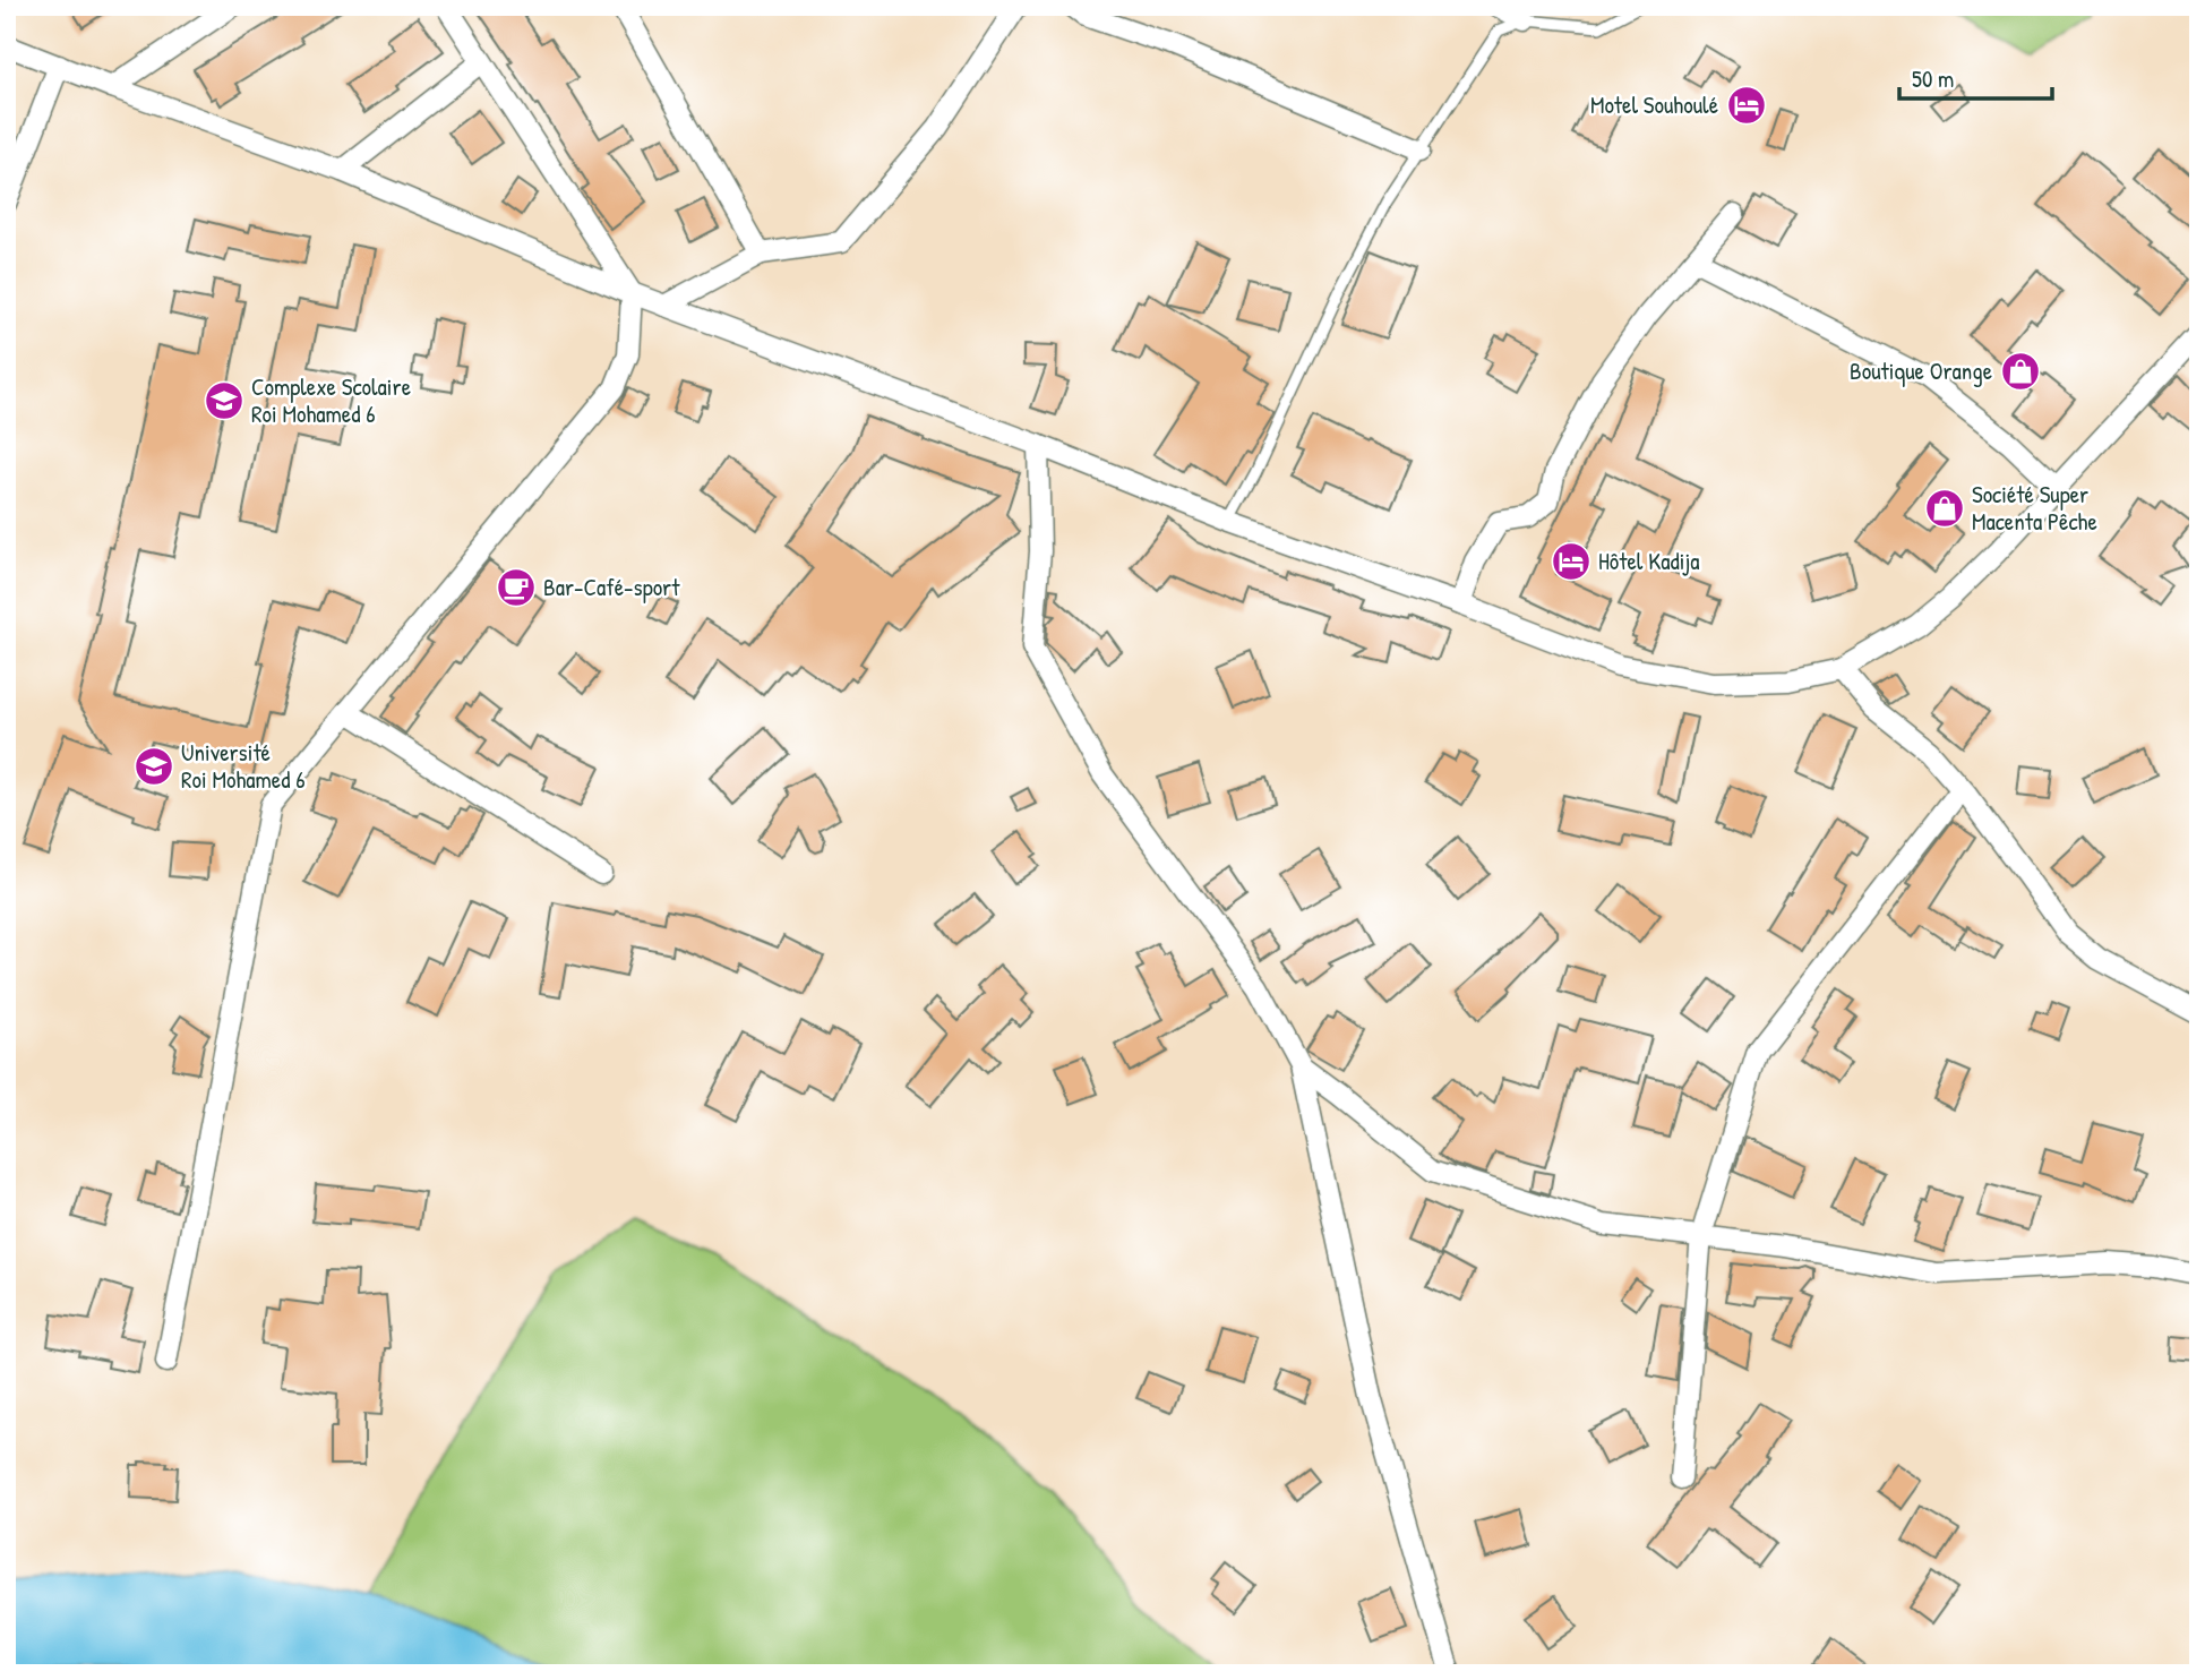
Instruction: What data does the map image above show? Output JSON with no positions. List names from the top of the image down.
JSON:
{
  "places": {
    "hotel": ["Motel Souhoulé", "Hôtel Kadija"],
    "shop": ["Boutique Orange", "Société Super Macenta Pêche"],
    "school or university": ["Complexe Scolaire Roi Mohamed 6", "Université Roi Mohamed 6"],
    "cafe": ["Bar-Café-sport"]
  },
  "scale_bar": "50 m"
}
